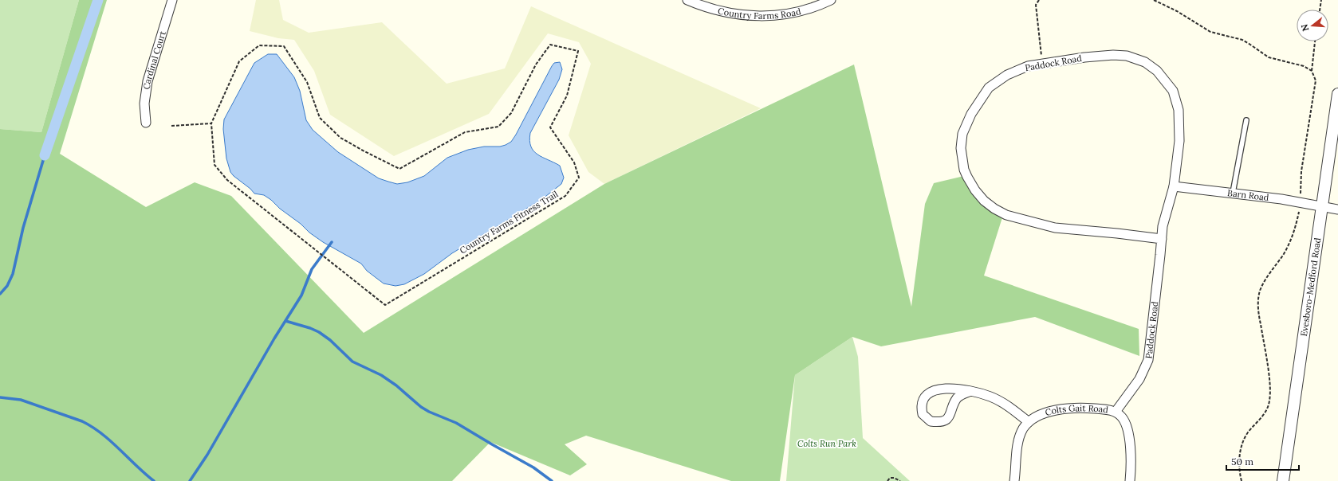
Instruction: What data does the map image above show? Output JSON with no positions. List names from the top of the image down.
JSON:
{
  "streets": {
    "street": [
      "Country Farms Road",
      "Cardinal Court",
      "Paddock Road",
      "Barn Road",
      "Evesboro-Medford Road",
      "Colts Gait Road"
    ],
    "path": ["Country Farms Fitness Trail"]
  },
  "crossings": [
    ["Paddock Road", "Barn Road"],
    ["Paddock Road", "Colts Gait Road"],
    ["Barn Road", "Evesboro-Medford Road"]
  ],
  "parks": ["Colts Run Park"],
  "scale_bar": "50 m",
  "north": "left"
}
